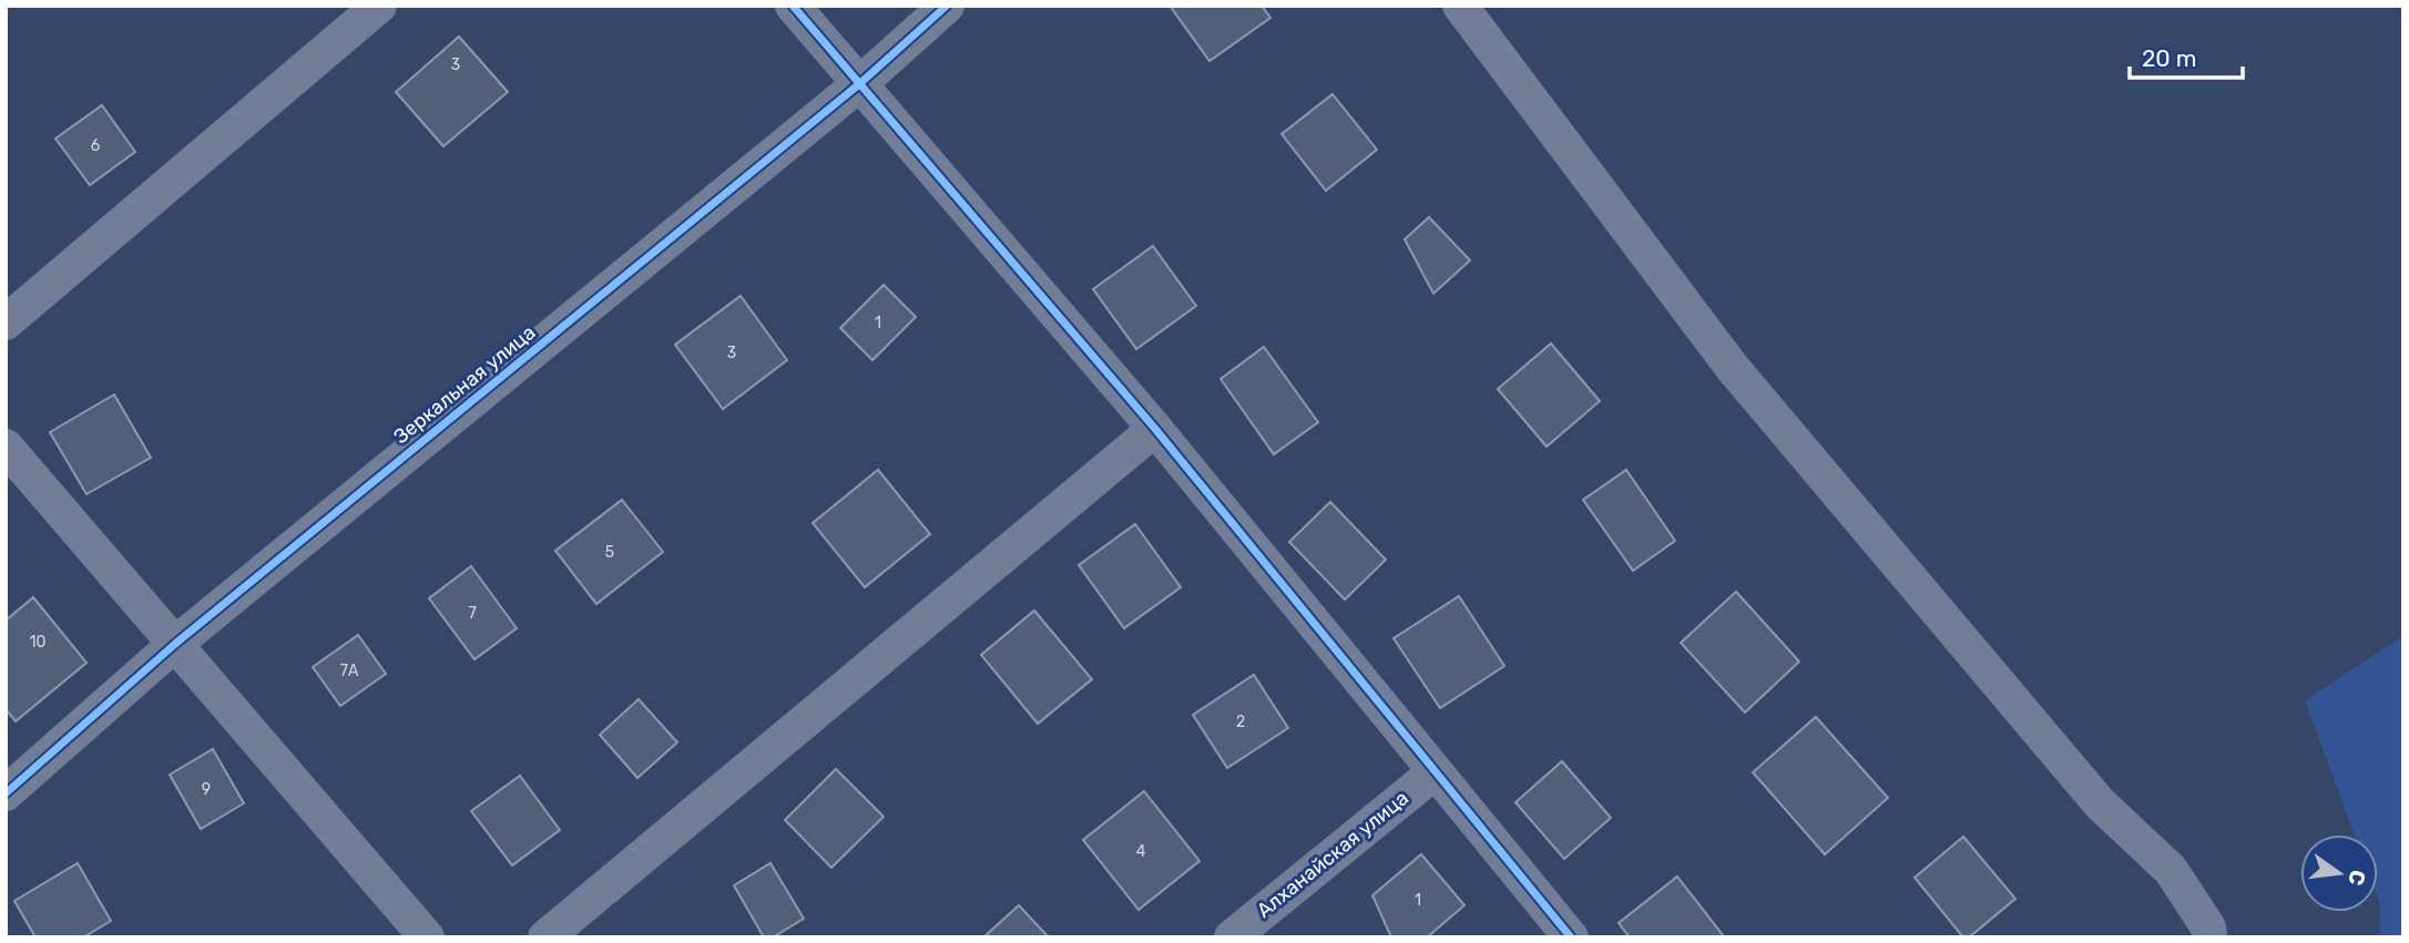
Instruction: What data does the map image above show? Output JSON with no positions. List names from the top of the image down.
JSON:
{
  "streets": {
    "street": ["Зеркальная улица", "Алханайская улица"]
  },
  "house_numbers": [
    "3",
    "6",
    "1",
    "3",
    "5",
    "7",
    "10",
    "7А",
    "2",
    "9",
    "4",
    "1"
  ],
  "scale_bar": "20 m",
  "north": "right"
}
